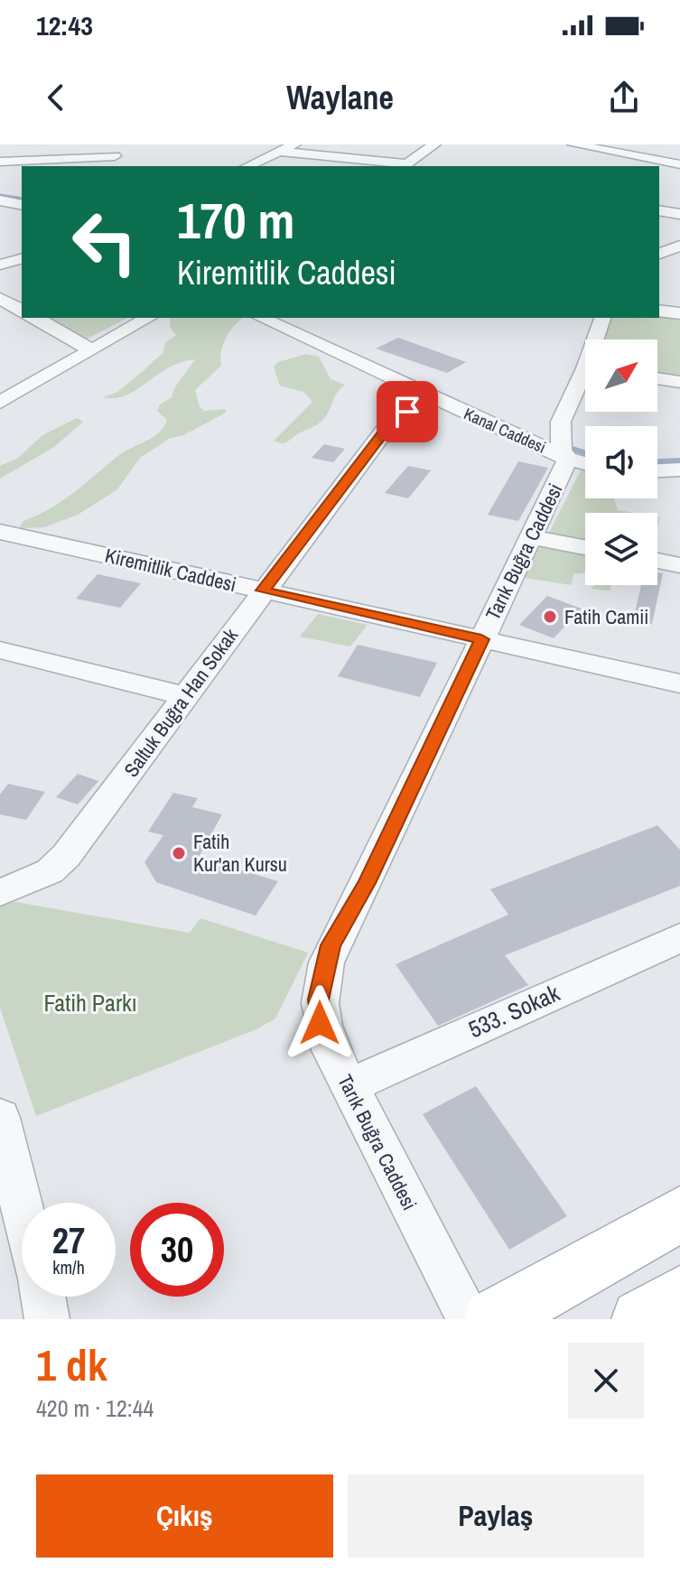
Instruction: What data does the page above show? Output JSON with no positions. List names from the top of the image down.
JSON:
{
  "streets": {
    "street": [
      "Kanal Caddesi",
      "Tarık Buğra Caddesi",
      "Kiremitlik Caddesi",
      "Saltuk Buğra Han Sokak",
      "533. Sokak"
    ]
  },
  "crossings": [
    ["Kanal Caddesi", "Tarık Buğra Caddesi"],
    ["Kanal Caddesi", "Saltuk Buğra Han Sokak"],
    ["Tarık Buğra Caddesi", "Kiremitlik Caddesi"],
    ["Tarık Buğra Caddesi", "533. Sokak"],
    ["Kiremitlik Caddesi", "Saltuk Buğra Han Sokak"]
  ],
  "parks": ["Fatih Parkı"],
  "places": ["Fatih Camii", "Fatih Kur'an Kursu"],
  "north": "top right",
  "page": {
    "status": "12:43",
    "header": "Waylane",
    "turn": ["170 m", "Kiremitlik Caddesi"],
    "speed": "27 km/h",
    "limit": "30",
    "heading": ["1 dk", "420 m · 12:44"],
    "buttons": ["Çıkış", "Paylaş"]
  }
}
